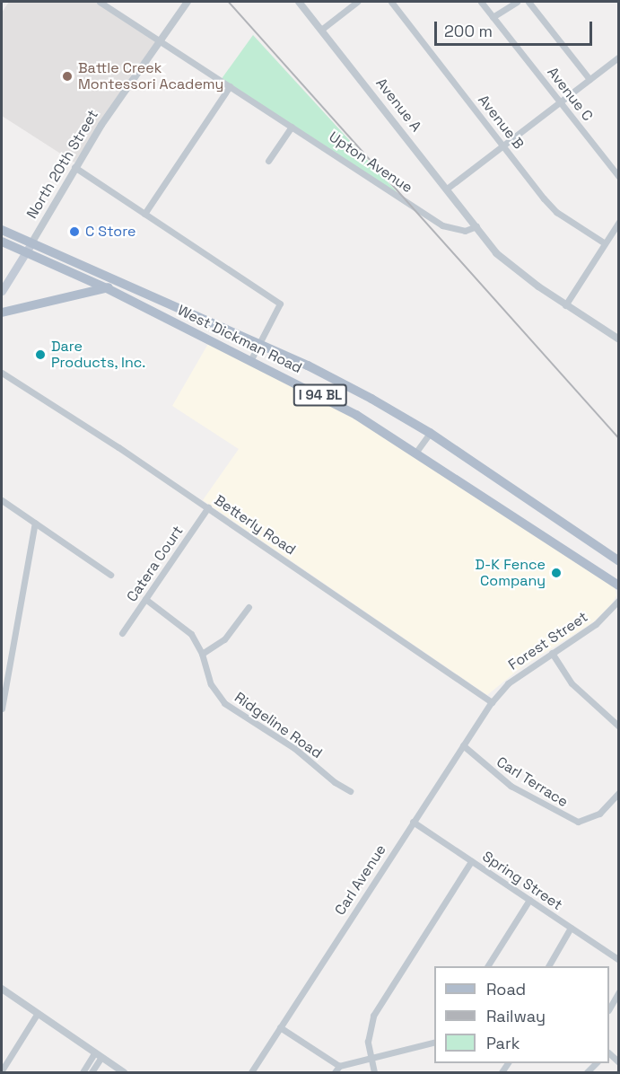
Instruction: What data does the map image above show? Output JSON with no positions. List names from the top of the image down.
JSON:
{
  "streets": {
    "main road": ["North 20th Street", "West Dickman Road", "I 94 BL"],
    "street": [
      "Avenue C",
      "Avenue A",
      "Avenue B",
      "Upton Avenue",
      "Betterly Road",
      "Catera Court",
      "Forest Street",
      "Ridgeline Road",
      "Carl Terrace",
      "Carl Avenue",
      "Spring Street"
    ]
  },
  "crossings": [
    ["Avenue A", "Upton Avenue"],
    ["Upton Avenue", "North 20th Street"],
    ["North 20th Street", "West Dickman Road"],
    ["Betterly Road", "Catera Court"],
    ["Betterly Road", "Forest Street"],
    ["Betterly Road", "Carl Avenue"],
    ["Catera Court", "Ridgeline Road"],
    ["Forest Street", "Carl Avenue"],
    ["Carl Terrace", "Carl Avenue"],
    ["Carl Avenue", "Spring Street"]
  ],
  "places": [
    "Battle Creek Montessori Academy",
    "C Store",
    "Dare Products, Inc.",
    "D-K Fence Company"
  ],
  "legend": ["Road", "Railway", "Park"],
  "scale_bar": "200 m"
}
